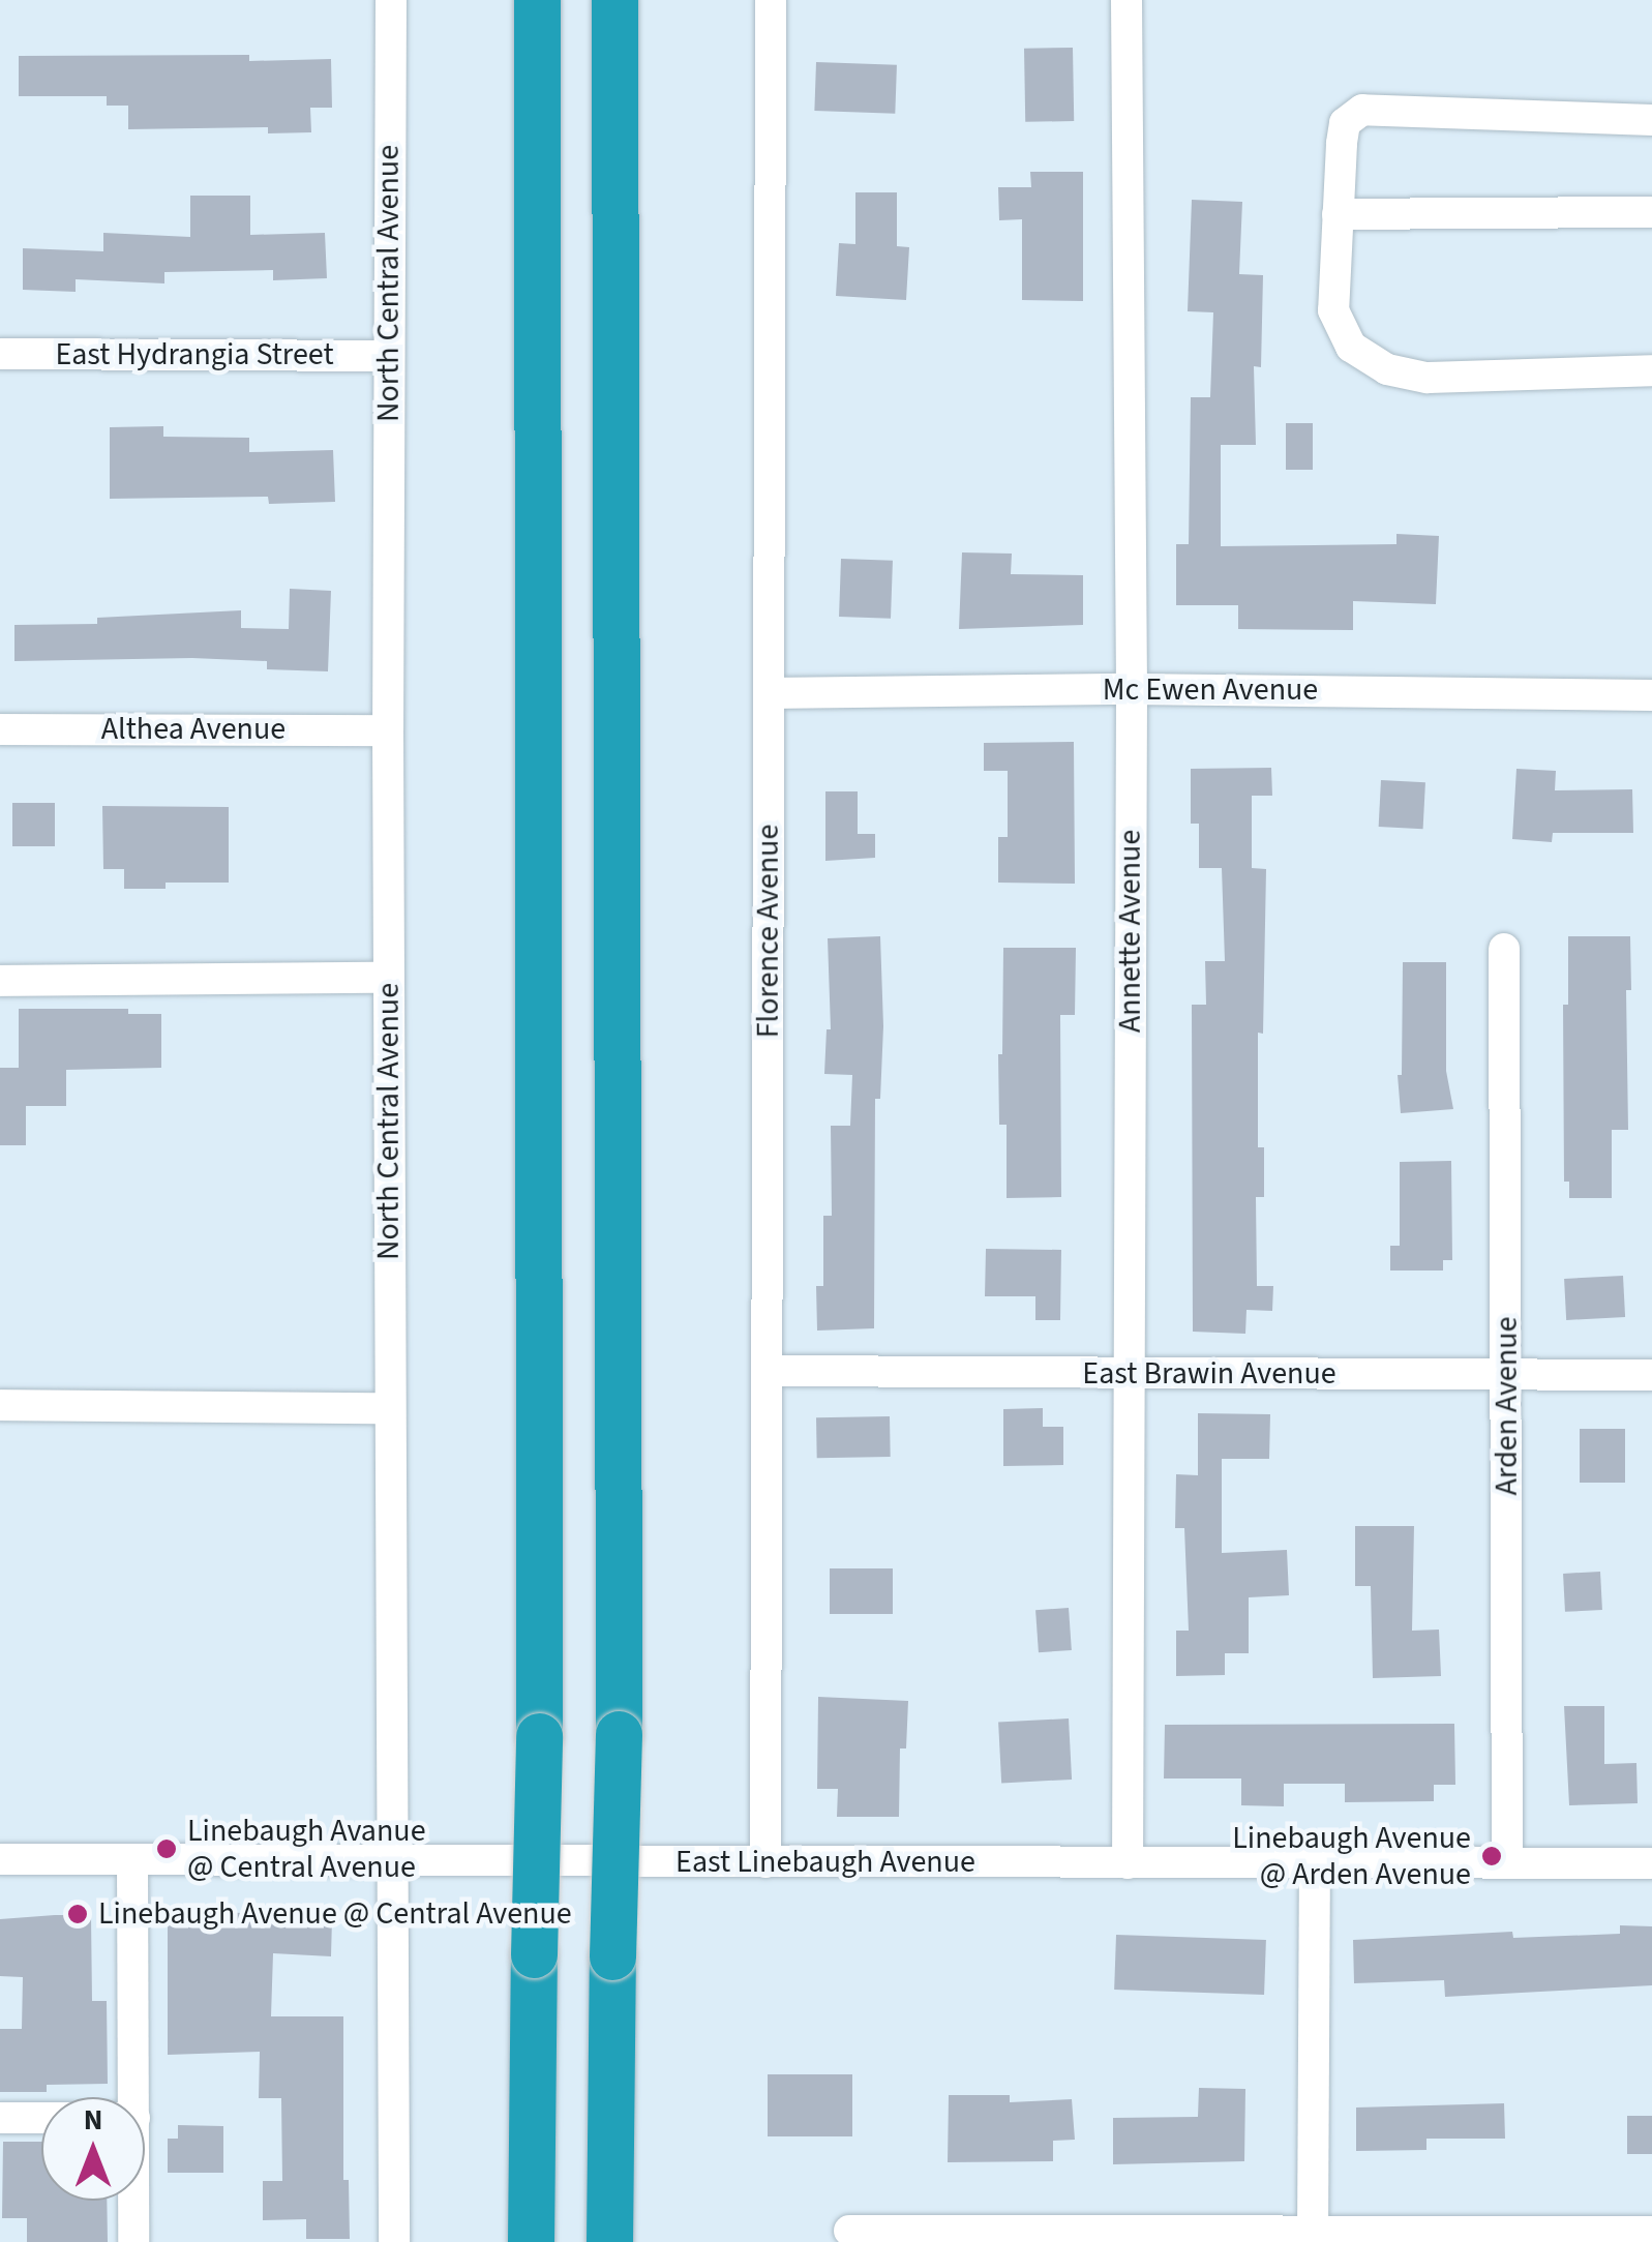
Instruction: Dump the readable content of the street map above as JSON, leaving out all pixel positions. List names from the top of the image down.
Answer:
{
  "streets": {
    "street": [
      "North Central Avenue",
      "East Hydrangia Street",
      "Mc Ewen Avenue",
      "Althea Avenue",
      "Florence Avenue",
      "Annette Avenue",
      "East Brawin Avenue",
      "Arden Avenue",
      "East Linebaugh Avenue"
    ]
  },
  "crossings": [
    ["North Central Avenue", "East Hydrangia Street"],
    ["North Central Avenue", "Althea Avenue"],
    ["North Central Avenue", "East Linebaugh Avenue"],
    ["Mc Ewen Avenue", "Florence Avenue"],
    ["Mc Ewen Avenue", "Annette Avenue"],
    ["Florence Avenue", "East Brawin Avenue"],
    ["Florence Avenue", "East Linebaugh Avenue"],
    ["Annette Avenue", "East Brawin Avenue"],
    ["Annette Avenue", "East Linebaugh Avenue"],
    ["East Brawin Avenue", "Arden Avenue"],
    ["Arden Avenue", "East Linebaugh Avenue"]
  ],
  "places": ["Linebaugh Avanue @ Central Avenue", "Linebaugh Avenue @ Arden Avenue", "Linebaugh Avenue @ Central Avenue"],
  "north": "top"
}
